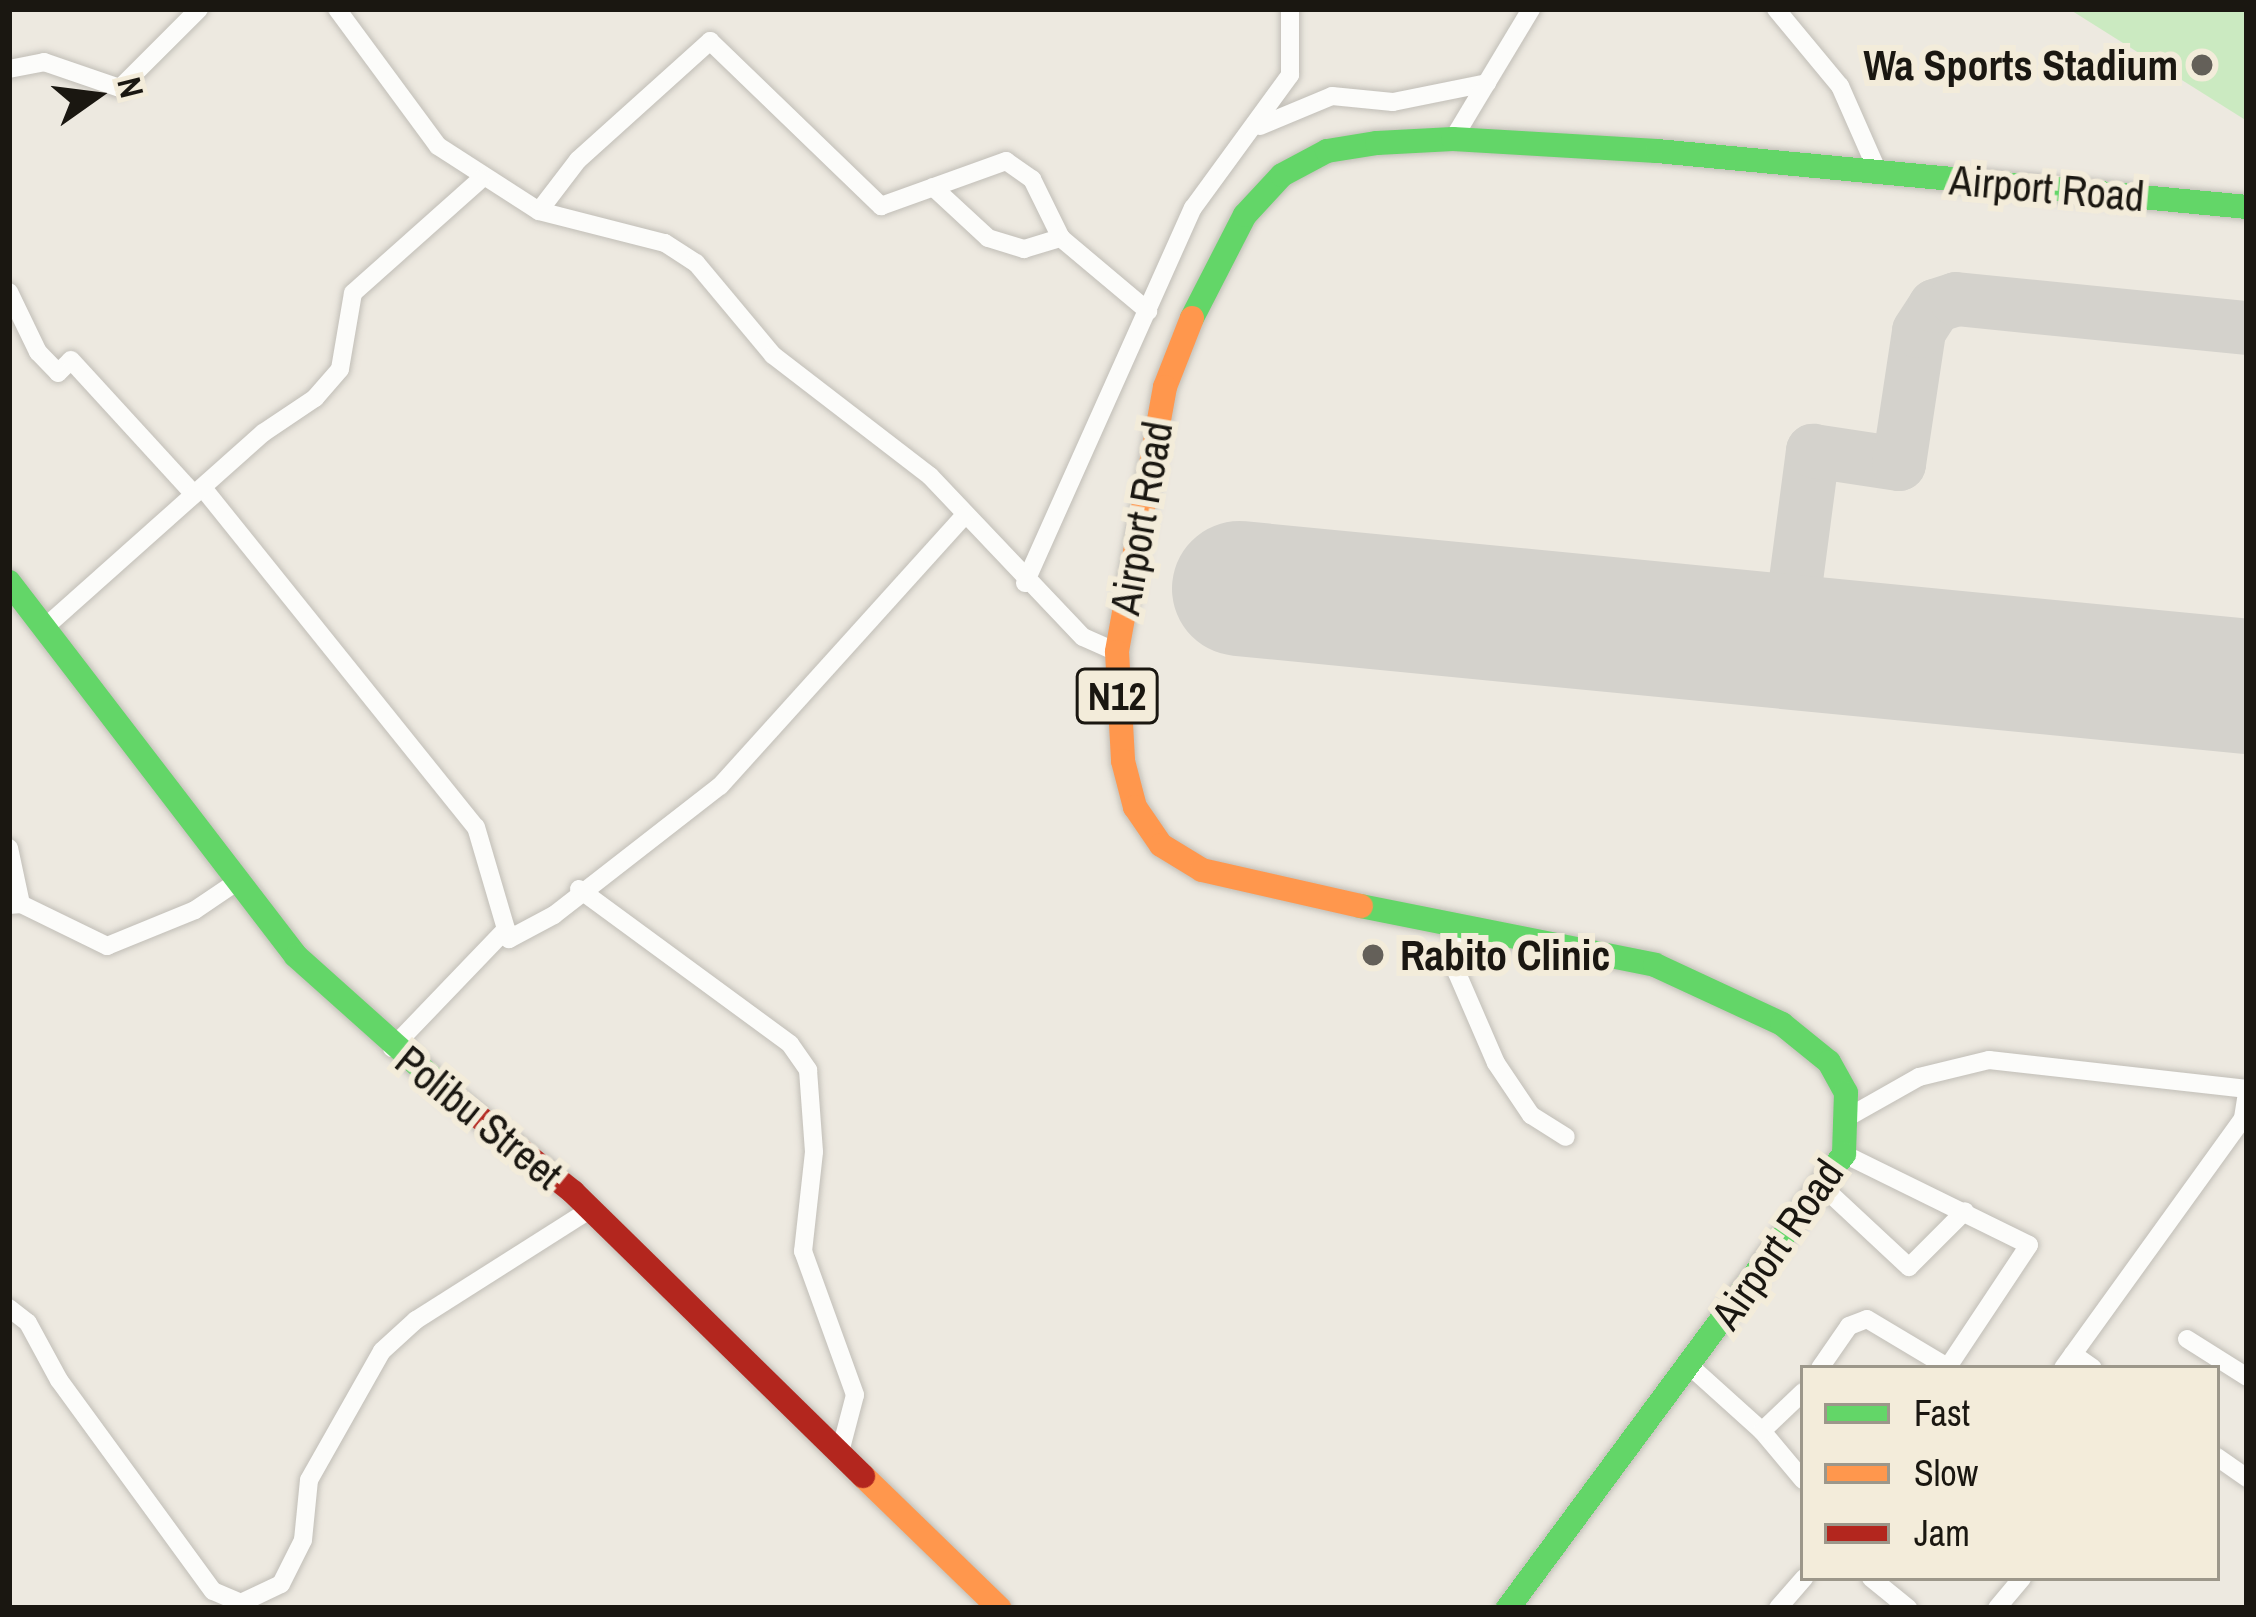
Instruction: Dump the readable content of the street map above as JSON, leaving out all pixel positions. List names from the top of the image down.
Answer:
{
  "streets": {
    "main road": ["Airport Road", "N12", "Polibu Street"]
  },
  "places": ["Wa Sports Stadium", "Rabito Clinic"],
  "legend": ["Fast", "Slow", "Jam"],
  "north": "right"
}
